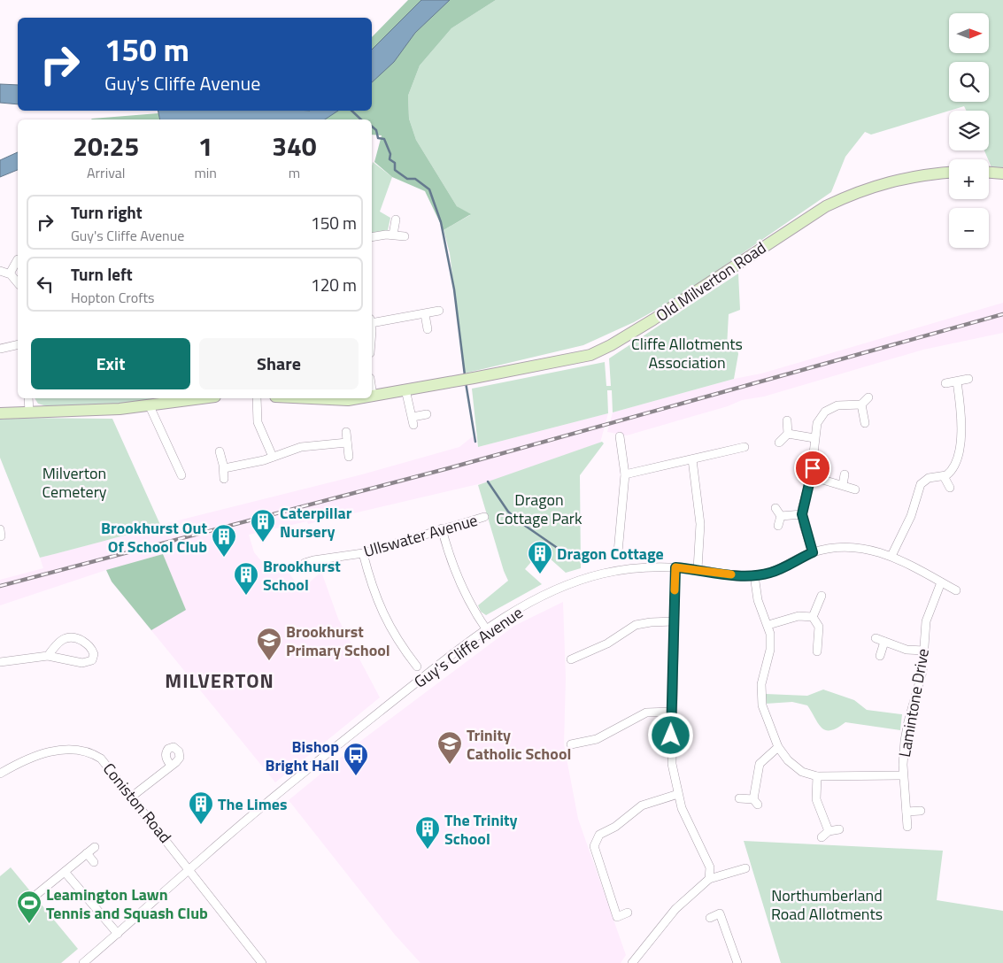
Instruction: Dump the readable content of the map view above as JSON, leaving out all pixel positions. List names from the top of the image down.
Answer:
{
  "streets": {
    "street": [
      "Old Milverton Road",
      "Ullswater Avenue",
      "Guy's Cliffe Avenue",
      "Lamintone Drive",
      "Coniston Road"
    ]
  },
  "crossings": [
    ["Guy's Cliffe Avenue", "Lamintone Drive"],
    ["Guy's Cliffe Avenue", "Coniston Road"]
  ],
  "districts": ["MILVERTON"],
  "parks": [
    "Cliffe Allotments Association",
    "Milverton Cemetery",
    "Dragon Cottage Park",
    "Northumberland Road Allotments"
  ],
  "places": {
    "building": [
      "Caterpillar Nursery",
      "Brookhurst Out Of School Club",
      "Dragon Cottage",
      "Brookhurst School",
      "The Limes",
      "The Trinity School"
    ],
    "school or university": ["Brookhurst Primary School", "Trinity Catholic School"],
    "bus stop": ["Bishop Bright Hall"],
    "sports": ["Leamington Lawn Tennis and Squash Club"]
  },
  "north": "right",
  "page": {
    "map_buttons": ["+", "−"],
    "turn": ["150 m", "Guy's Cliffe Avenue"],
    "eta": [
      "20:25",
      "Arrival",
      "1",
      "min",
      "340",
      "m"
    ],
    "list": [
      {
        "name": "Turn right",
        "note": "Guy's Cliffe Avenue",
        "value": "150 m"
      },
      {
        "name": "Turn left",
        "note": "Hopton Crofts",
        "value": "120 m"
      }
    ],
    "buttons": ["Exit", "Share"]
  }
}
